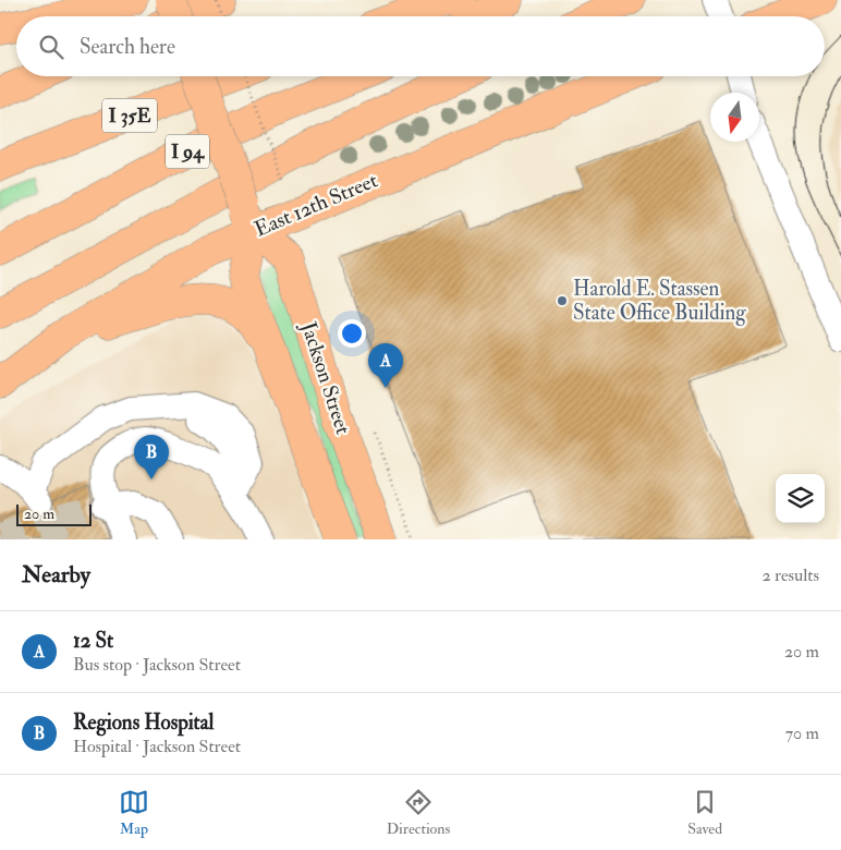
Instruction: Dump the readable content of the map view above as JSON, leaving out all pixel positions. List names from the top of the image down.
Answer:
{
  "streets": {
    "main road": [
      "I 35E",
      "I 94",
      "East 12th Street",
      "Jackson Street"
    ]
  },
  "crossings": [
    ["East 12th Street", "Jackson Street"]
  ],
  "places": ["Harold E. Stassen State Office Building"],
  "scale_bar": "20 m",
  "north": "bottom",
  "page": {
    "search": "Search here",
    "pins": ["A", "B"],
    "scale": "20 m",
    "heading": ["Nearby", "2 results"],
    "list": [
      {
        "mark": "A",
        "name": "12 St",
        "note": "Bus stop · Jackson Street",
        "value": "20 m"
      },
      {
        "mark": "B",
        "name": "Regions Hospital",
        "note": "Hospital · Jackson Street",
        "value": "70 m"
      }
    ],
    "nav": ["Map", "Directions", "Saved"]
  }
}
